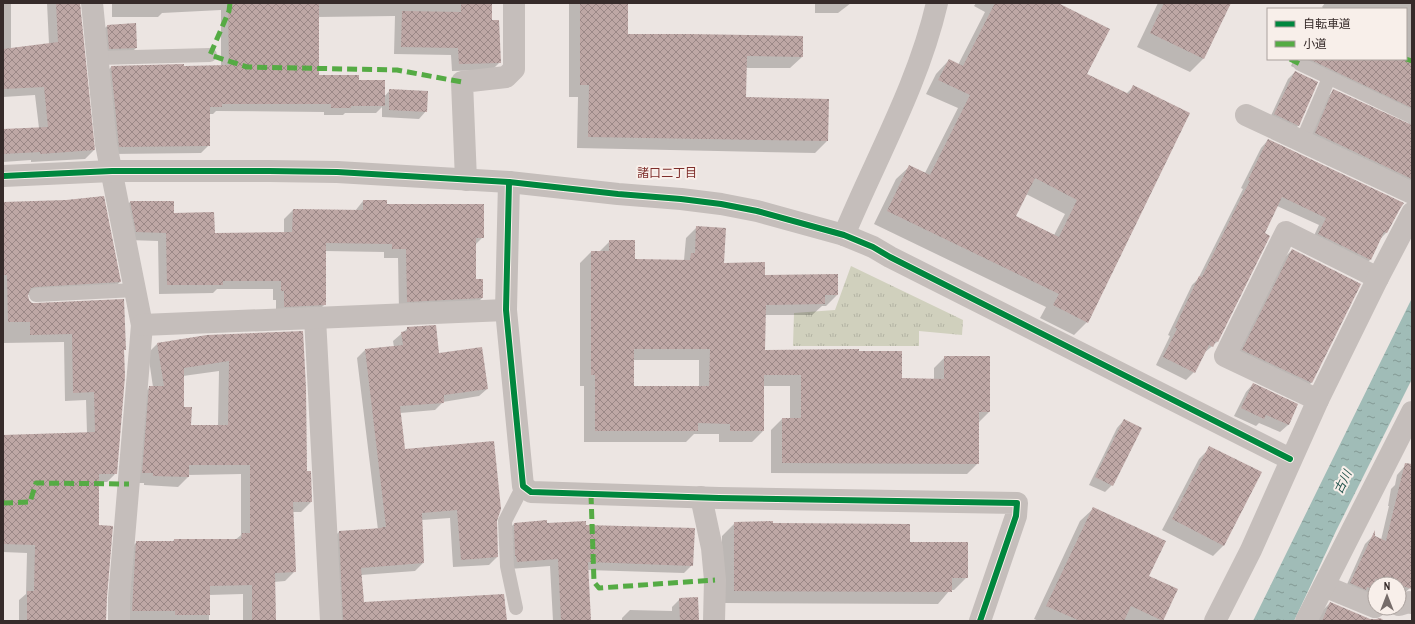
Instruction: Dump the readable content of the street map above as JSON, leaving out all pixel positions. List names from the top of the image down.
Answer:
{
  "districts": ["諸口二丁目"],
  "water": ["古川"],
  "legend": ["自転車道", "小道"],
  "north": "top"
}
